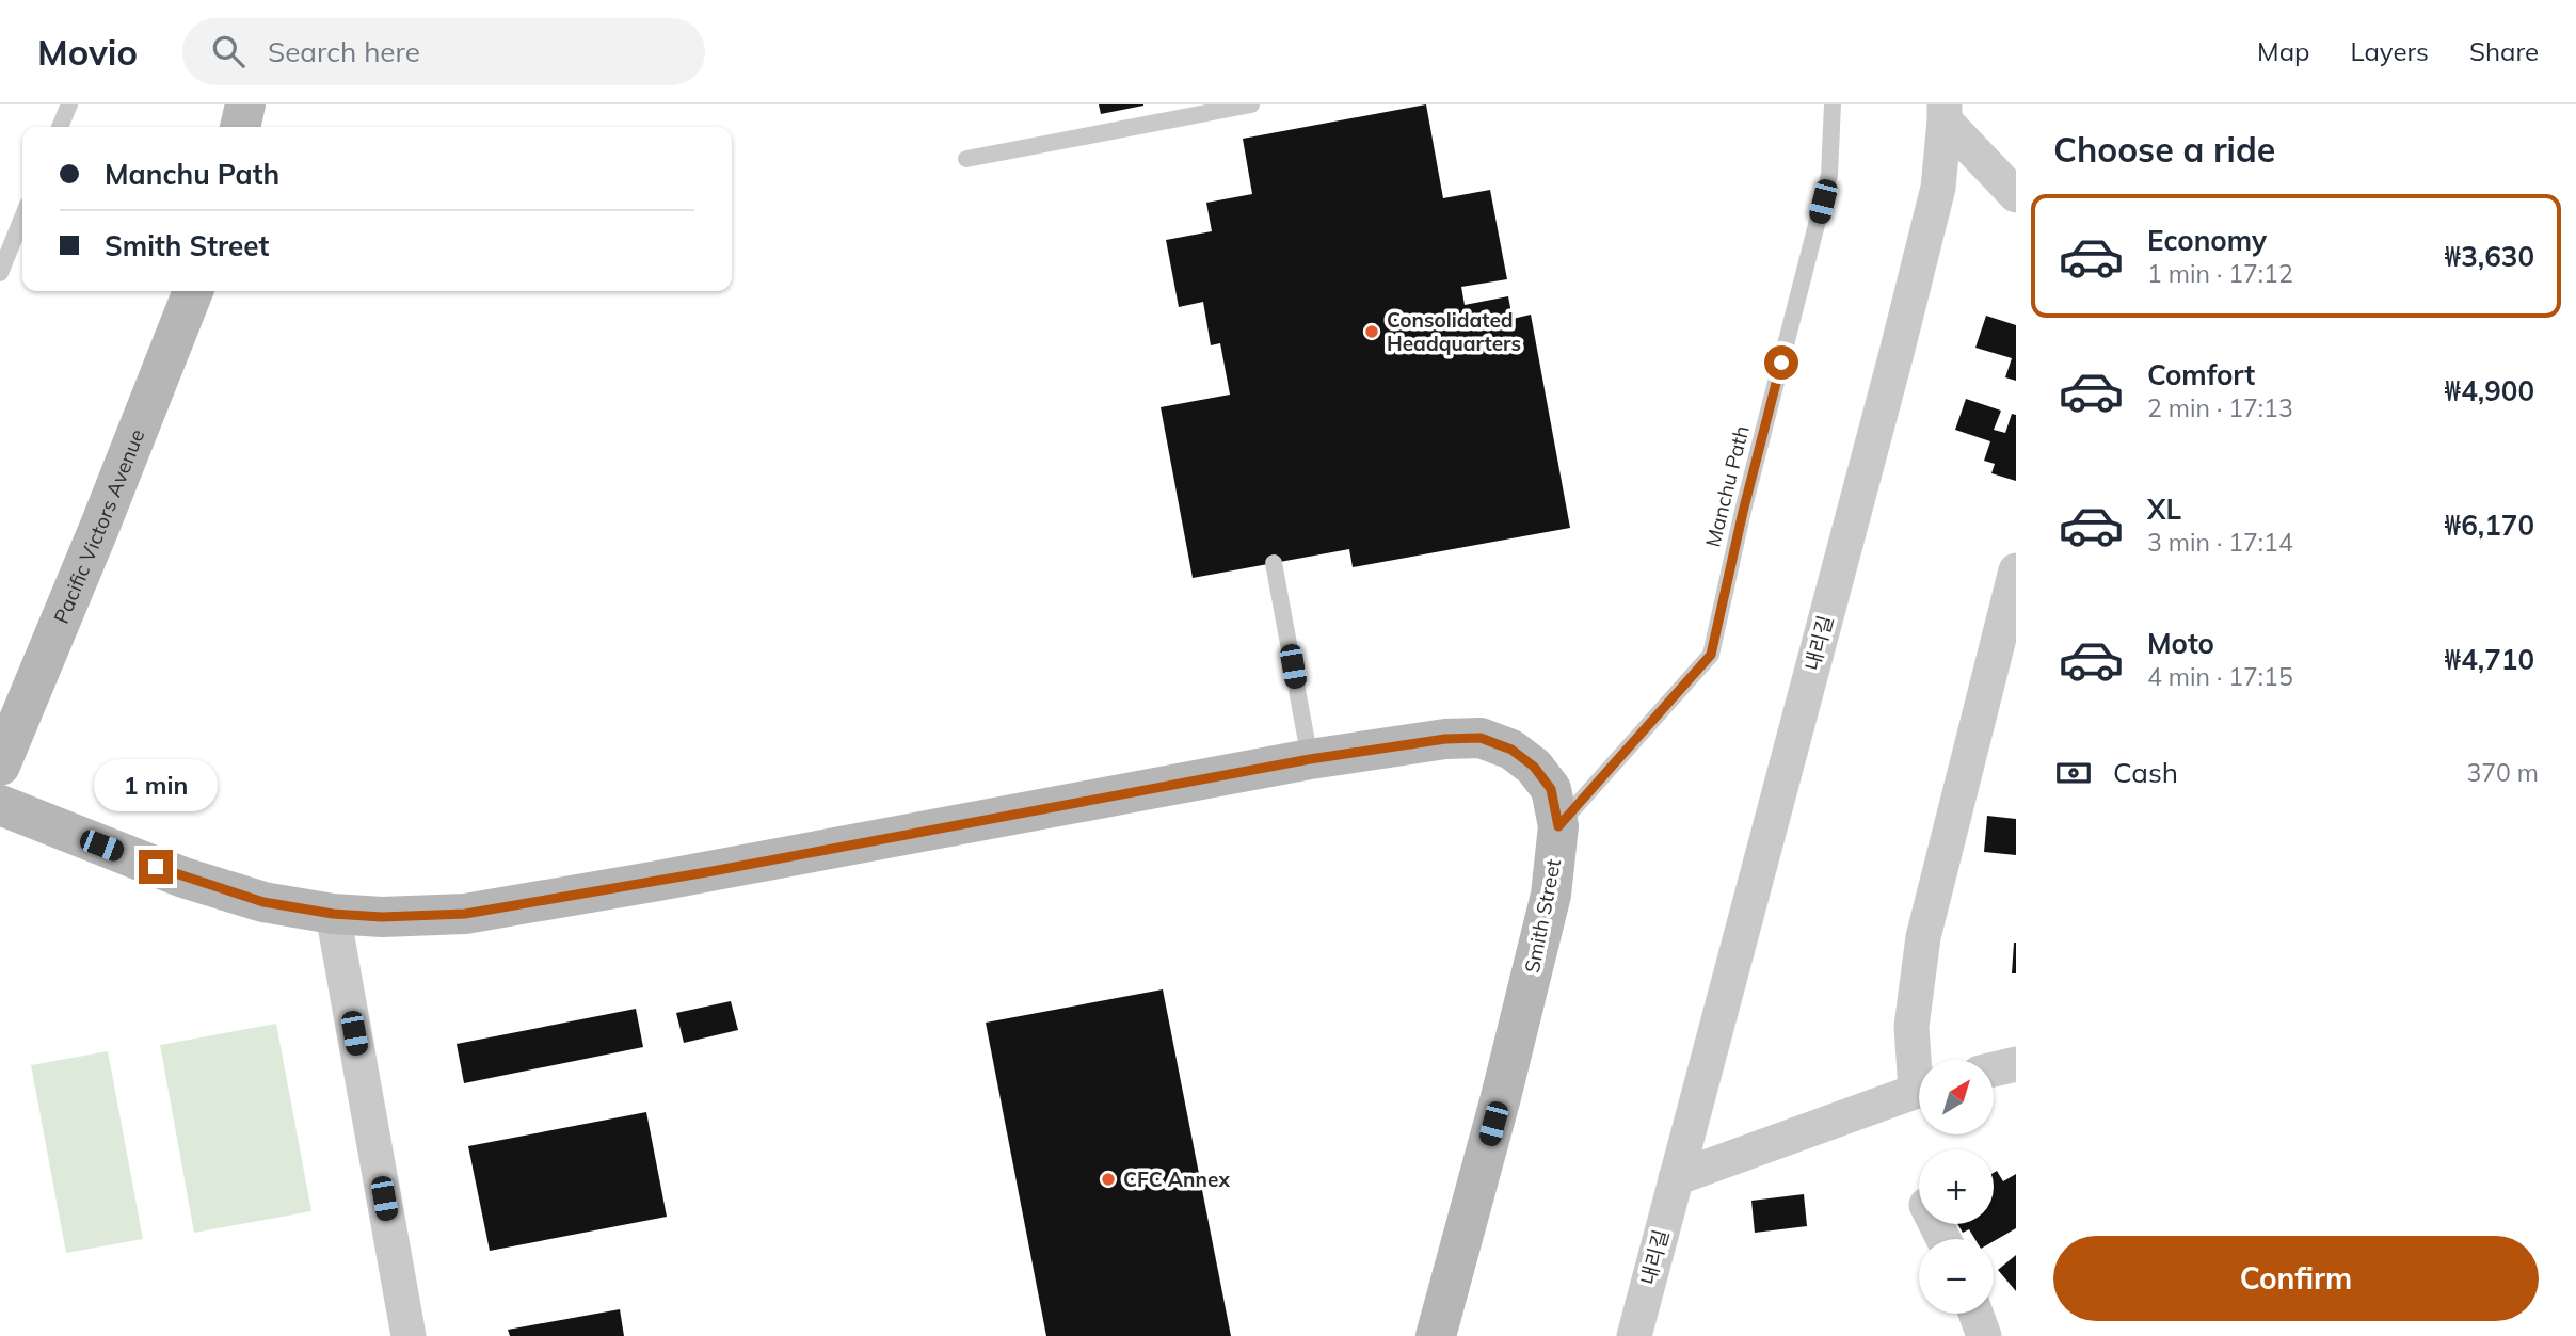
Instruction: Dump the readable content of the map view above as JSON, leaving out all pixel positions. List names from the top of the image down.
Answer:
{
  "streets": {
    "street": ["Pacific Victors Avenue", "내리길", "Smith Street"],
    "lane": ["Manchu Path"]
  },
  "crossings": [
    ["Manchu Path", "Smith Street"]
  ],
  "places": ["Consolidated Headquarters", "CFC Annex"],
  "north": "top right",
  "page": {
    "header": "Movio",
    "search": "Search here",
    "nav": ["Map", "Layers", "Share"],
    "heading": "Choose a ride",
    "banner": ["Manchu Path", "Smith Street"],
    "list": [
      {
        "name": "Economy",
        "note": "1 min · 17:12",
        "value": "₩3,630"
      },
      {
        "name": "Comfort",
        "note": "2 min · 17:13",
        "value": "₩4,900"
      },
      {
        "name": "XL",
        "note": "3 min · 17:14",
        "value": "₩6,170"
      },
      {
        "name": "Moto",
        "note": "4 min · 17:15",
        "value": "₩4,710"
      }
    ],
    "pay": ["Cash", "370 m"],
    "bubble": "1 min",
    "map_buttons": ["+", "−"],
    "buttons": "Confirm"
  }
}
